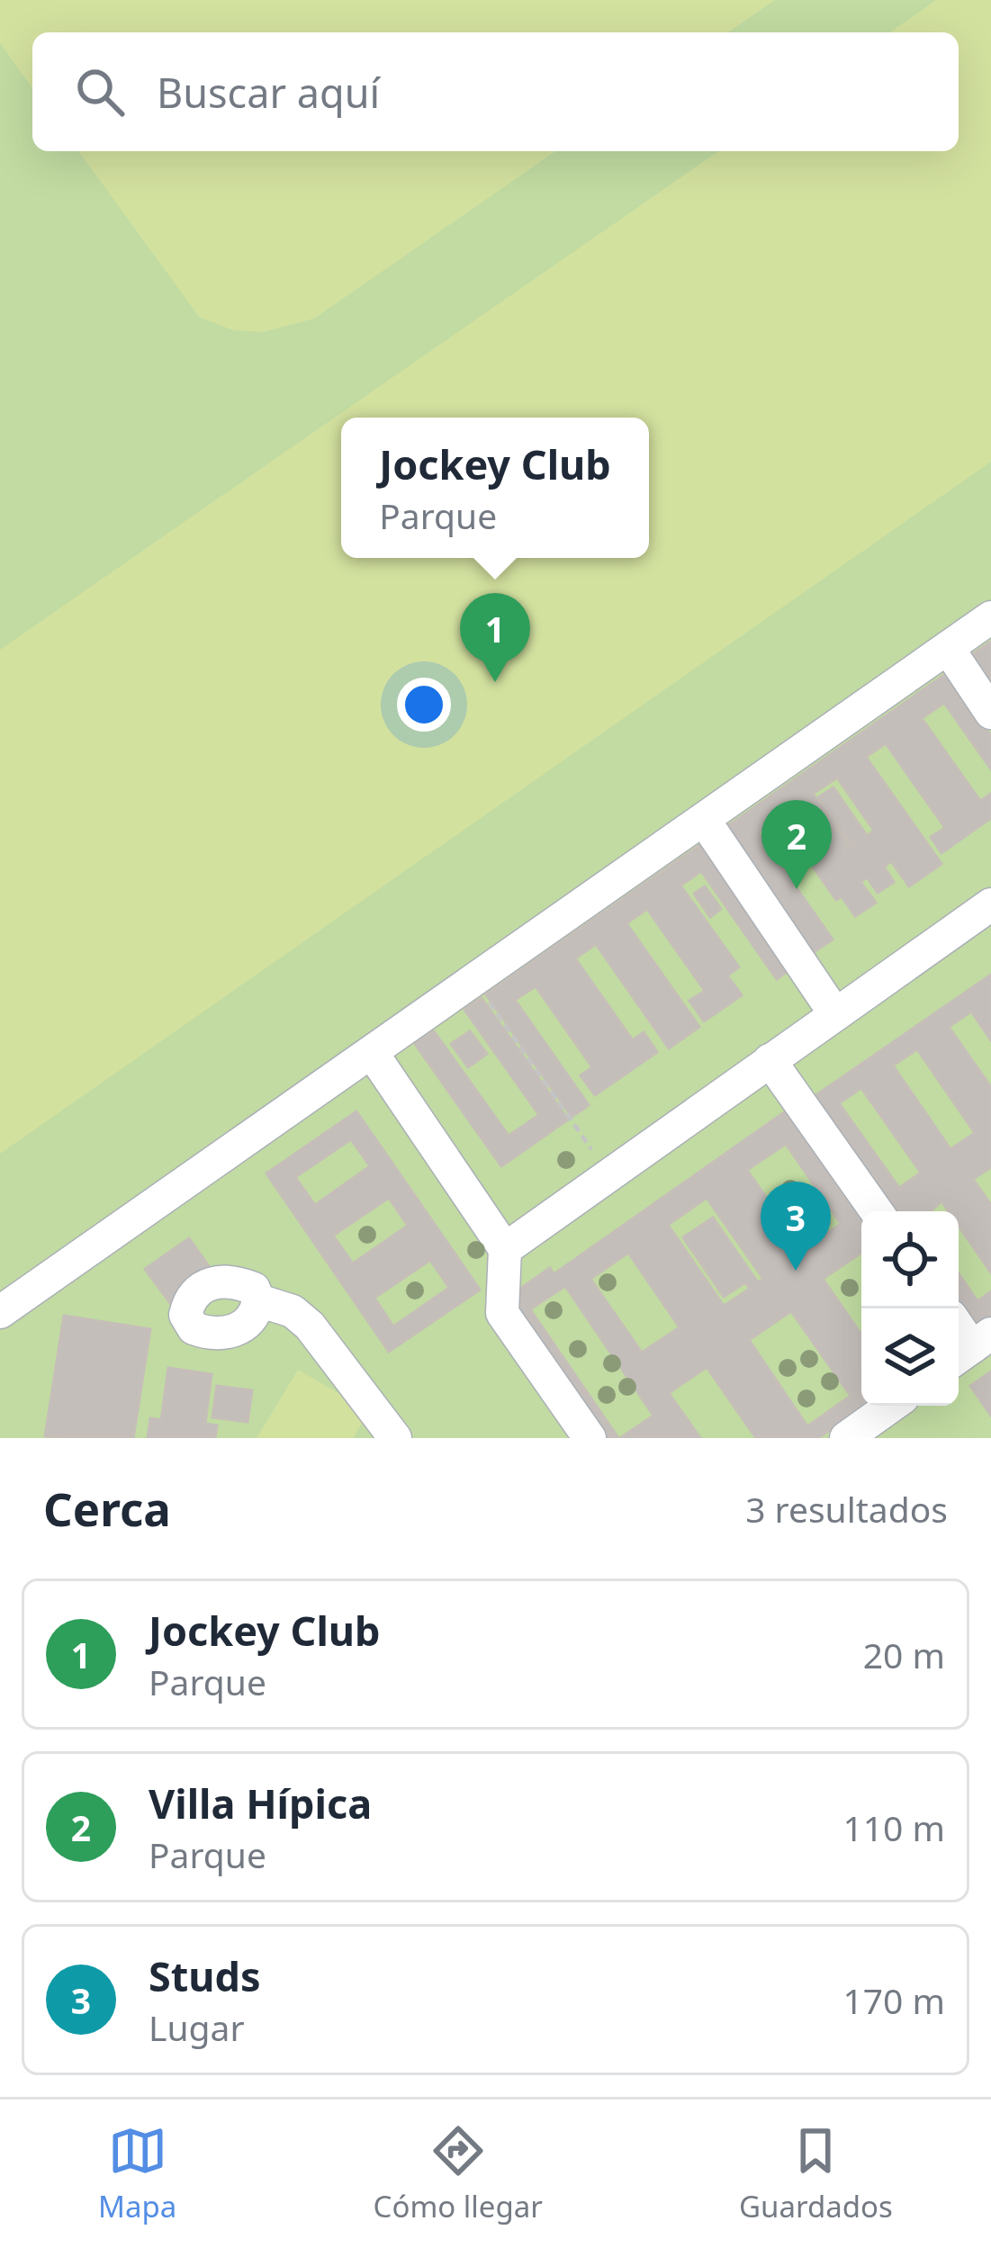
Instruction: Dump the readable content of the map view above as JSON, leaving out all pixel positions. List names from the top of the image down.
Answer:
{
  "page": {
    "search": "Buscar aquí",
    "popup": ["Jockey Club", "Parque"],
    "pins": ["1", "2", "3"],
    "heading": ["Cerca", "3 resultados"],
    "list": [
      {
        "mark": "1",
        "name": "Jockey Club",
        "note": "Parque",
        "value": "20 m"
      },
      {
        "mark": "2",
        "name": "Villa Hípica",
        "note": "Parque",
        "value": "110 m"
      },
      {
        "mark": "3",
        "name": "Studs",
        "note": "Lugar",
        "value": "170 m"
      }
    ],
    "nav": ["Mapa", "Cómo llegar", "Guardados"]
  }
}
